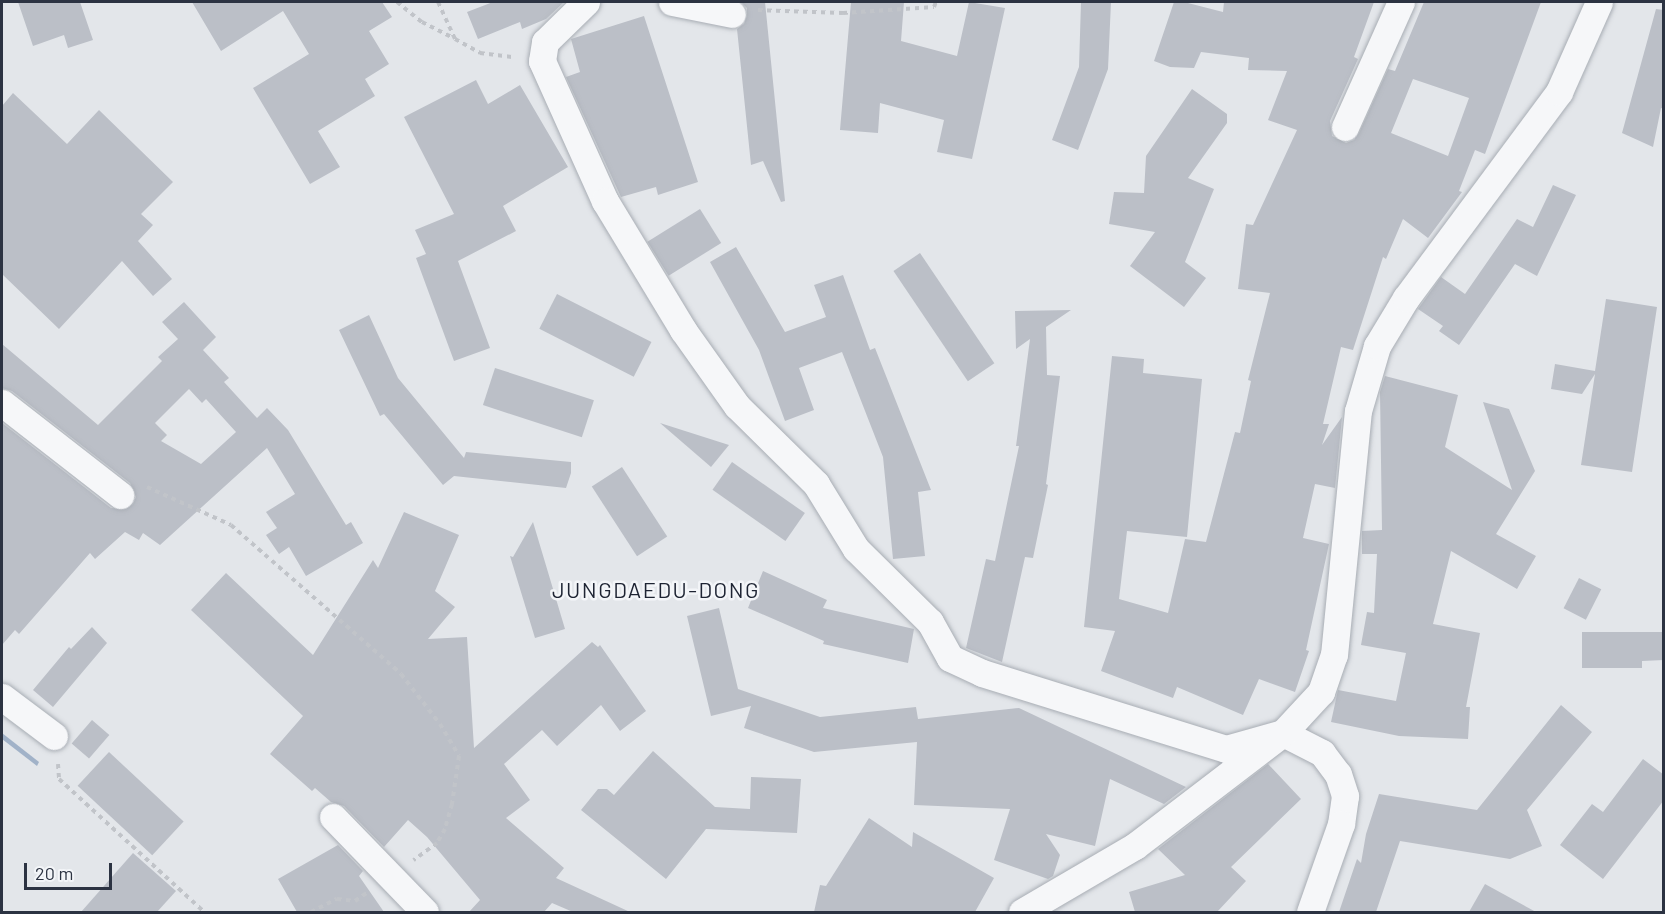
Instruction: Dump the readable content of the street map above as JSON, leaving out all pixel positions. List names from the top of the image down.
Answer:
{
  "districts": ["JUNGDAEDU-DONG"],
  "scale_bar": "20 m"
}
